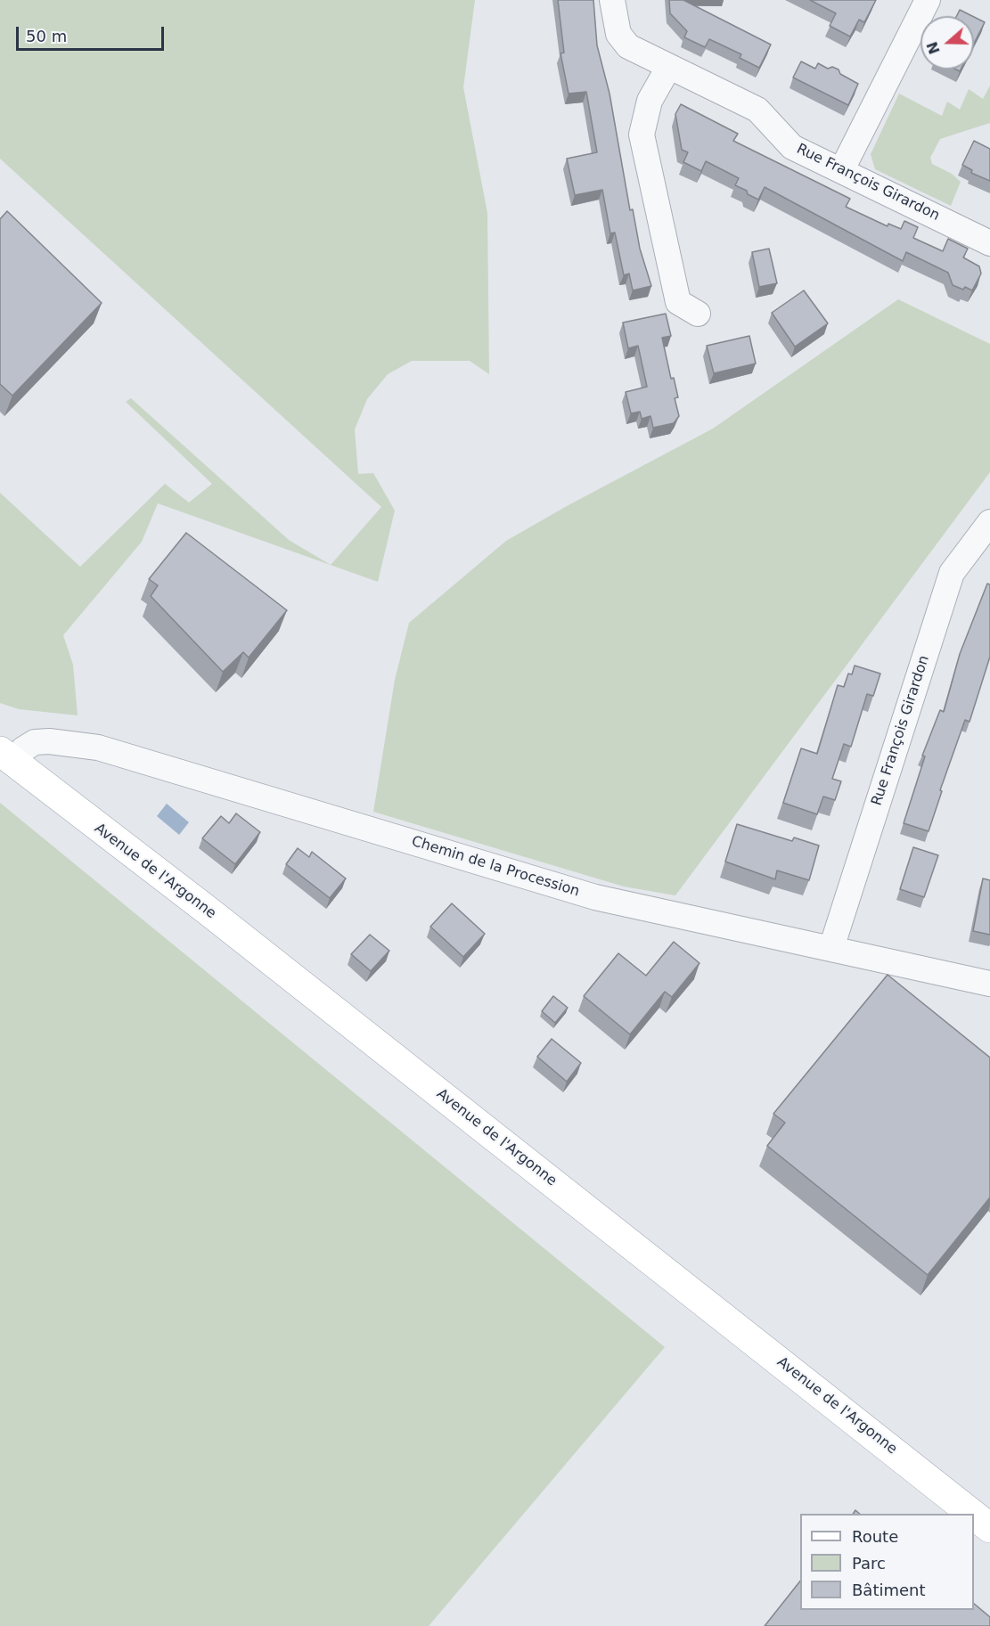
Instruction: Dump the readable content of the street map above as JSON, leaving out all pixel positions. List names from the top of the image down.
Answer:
{
  "streets": {
    "main road": ["Avenue de l'Argonne"],
    "street": ["Rue François Girardon", "Chemin de la Procession"]
  },
  "crossings": [
    ["Rue François Girardon", "Chemin de la Procession"],
    ["Chemin de la Procession", "Avenue de l'Argonne"]
  ],
  "legend": ["Route", "Parc", "Bâtiment"],
  "scale_bar": "50 m",
  "north": "left"
}
